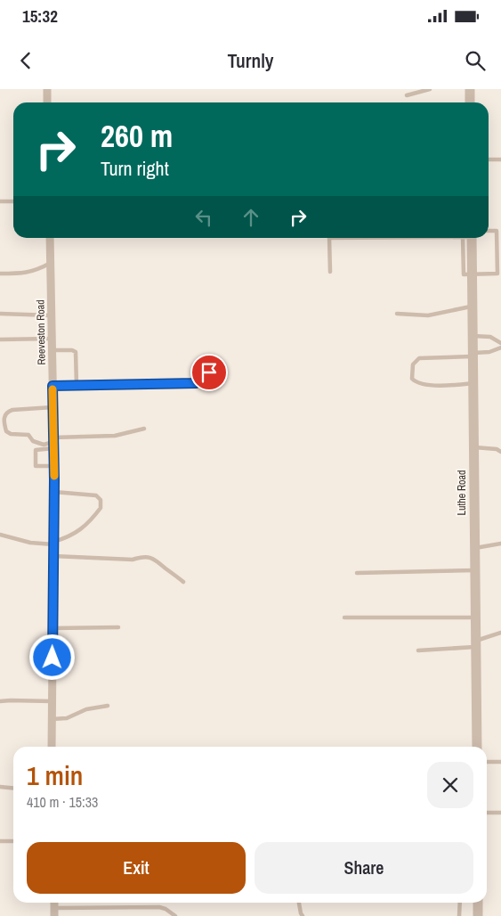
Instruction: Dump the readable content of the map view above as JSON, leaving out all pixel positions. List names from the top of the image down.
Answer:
{
  "streets": {
    "street": ["Reeveston Road", "Luthe Road"]
  },
  "page": {
    "status": "15:32",
    "header": "Turnly",
    "turn": ["260 m", "Turn right"],
    "heading": ["1 min", "410 m · 15:33"],
    "buttons": ["Exit", "Share"]
  }
}
